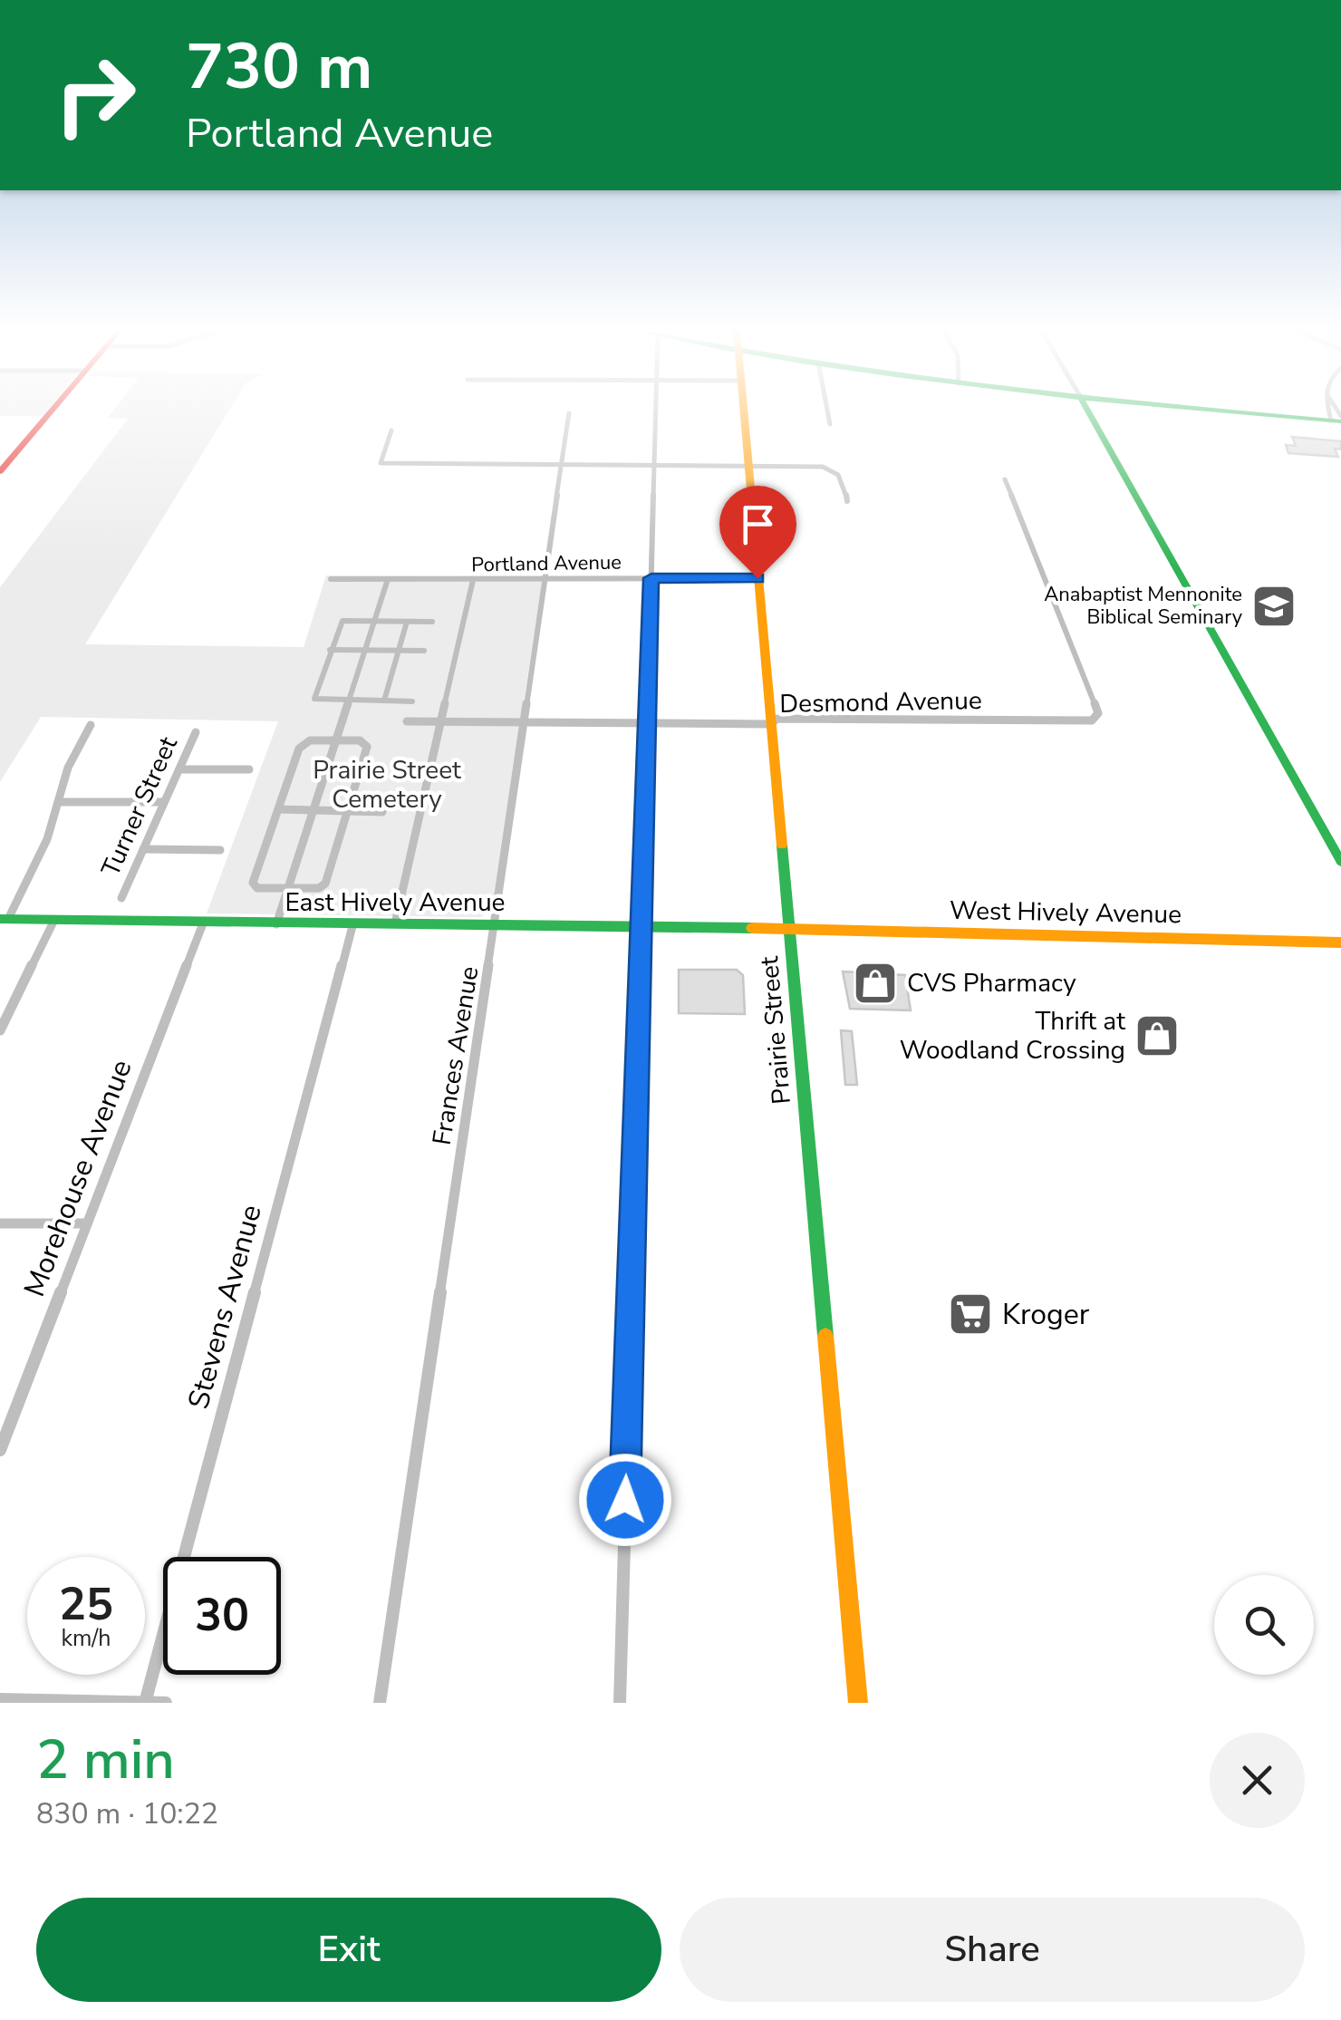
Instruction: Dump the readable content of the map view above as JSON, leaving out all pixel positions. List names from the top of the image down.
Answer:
{
  "streets": {
    "main road": ["East Hively Avenue", "West Hively Avenue", "Prairie Street"],
    "street": [
      "Portland Avenue",
      "Desmond Avenue",
      "Turner Street",
      "Frances Avenue",
      "Morehouse Avenue",
      "Stevens Avenue"
    ]
  },
  "crossings": [
    ["Portland Avenue", "Prairie Street"],
    ["Portland Avenue", "Frances Avenue"],
    ["Desmond Avenue", "Prairie Street"],
    ["Desmond Avenue", "Frances Avenue"],
    ["East Hively Avenue", "West Hively Avenue"],
    ["East Hively Avenue", "Prairie Street"],
    ["East Hively Avenue", "Frances Avenue"],
    ["East Hively Avenue", "Morehouse Avenue"],
    ["East Hively Avenue", "Stevens Avenue"],
    ["West Hively Avenue", "Prairie Street"]
  ],
  "parks": ["Prairie Street Cemetery"],
  "places": {
    "school or university": ["Anabaptist Mennonite Biblical Seminary"],
    "shop": ["CVS Pharmacy", "Thrift at Woodland Crossing"],
    "supermarket": ["Kroger"]
  },
  "page": {
    "turn": ["730 m", "Portland Avenue"],
    "speed": "25 km/h",
    "limit": "30",
    "heading": ["2 min", "830 m · 10:22"],
    "buttons": ["Exit", "Share"]
  }
}
